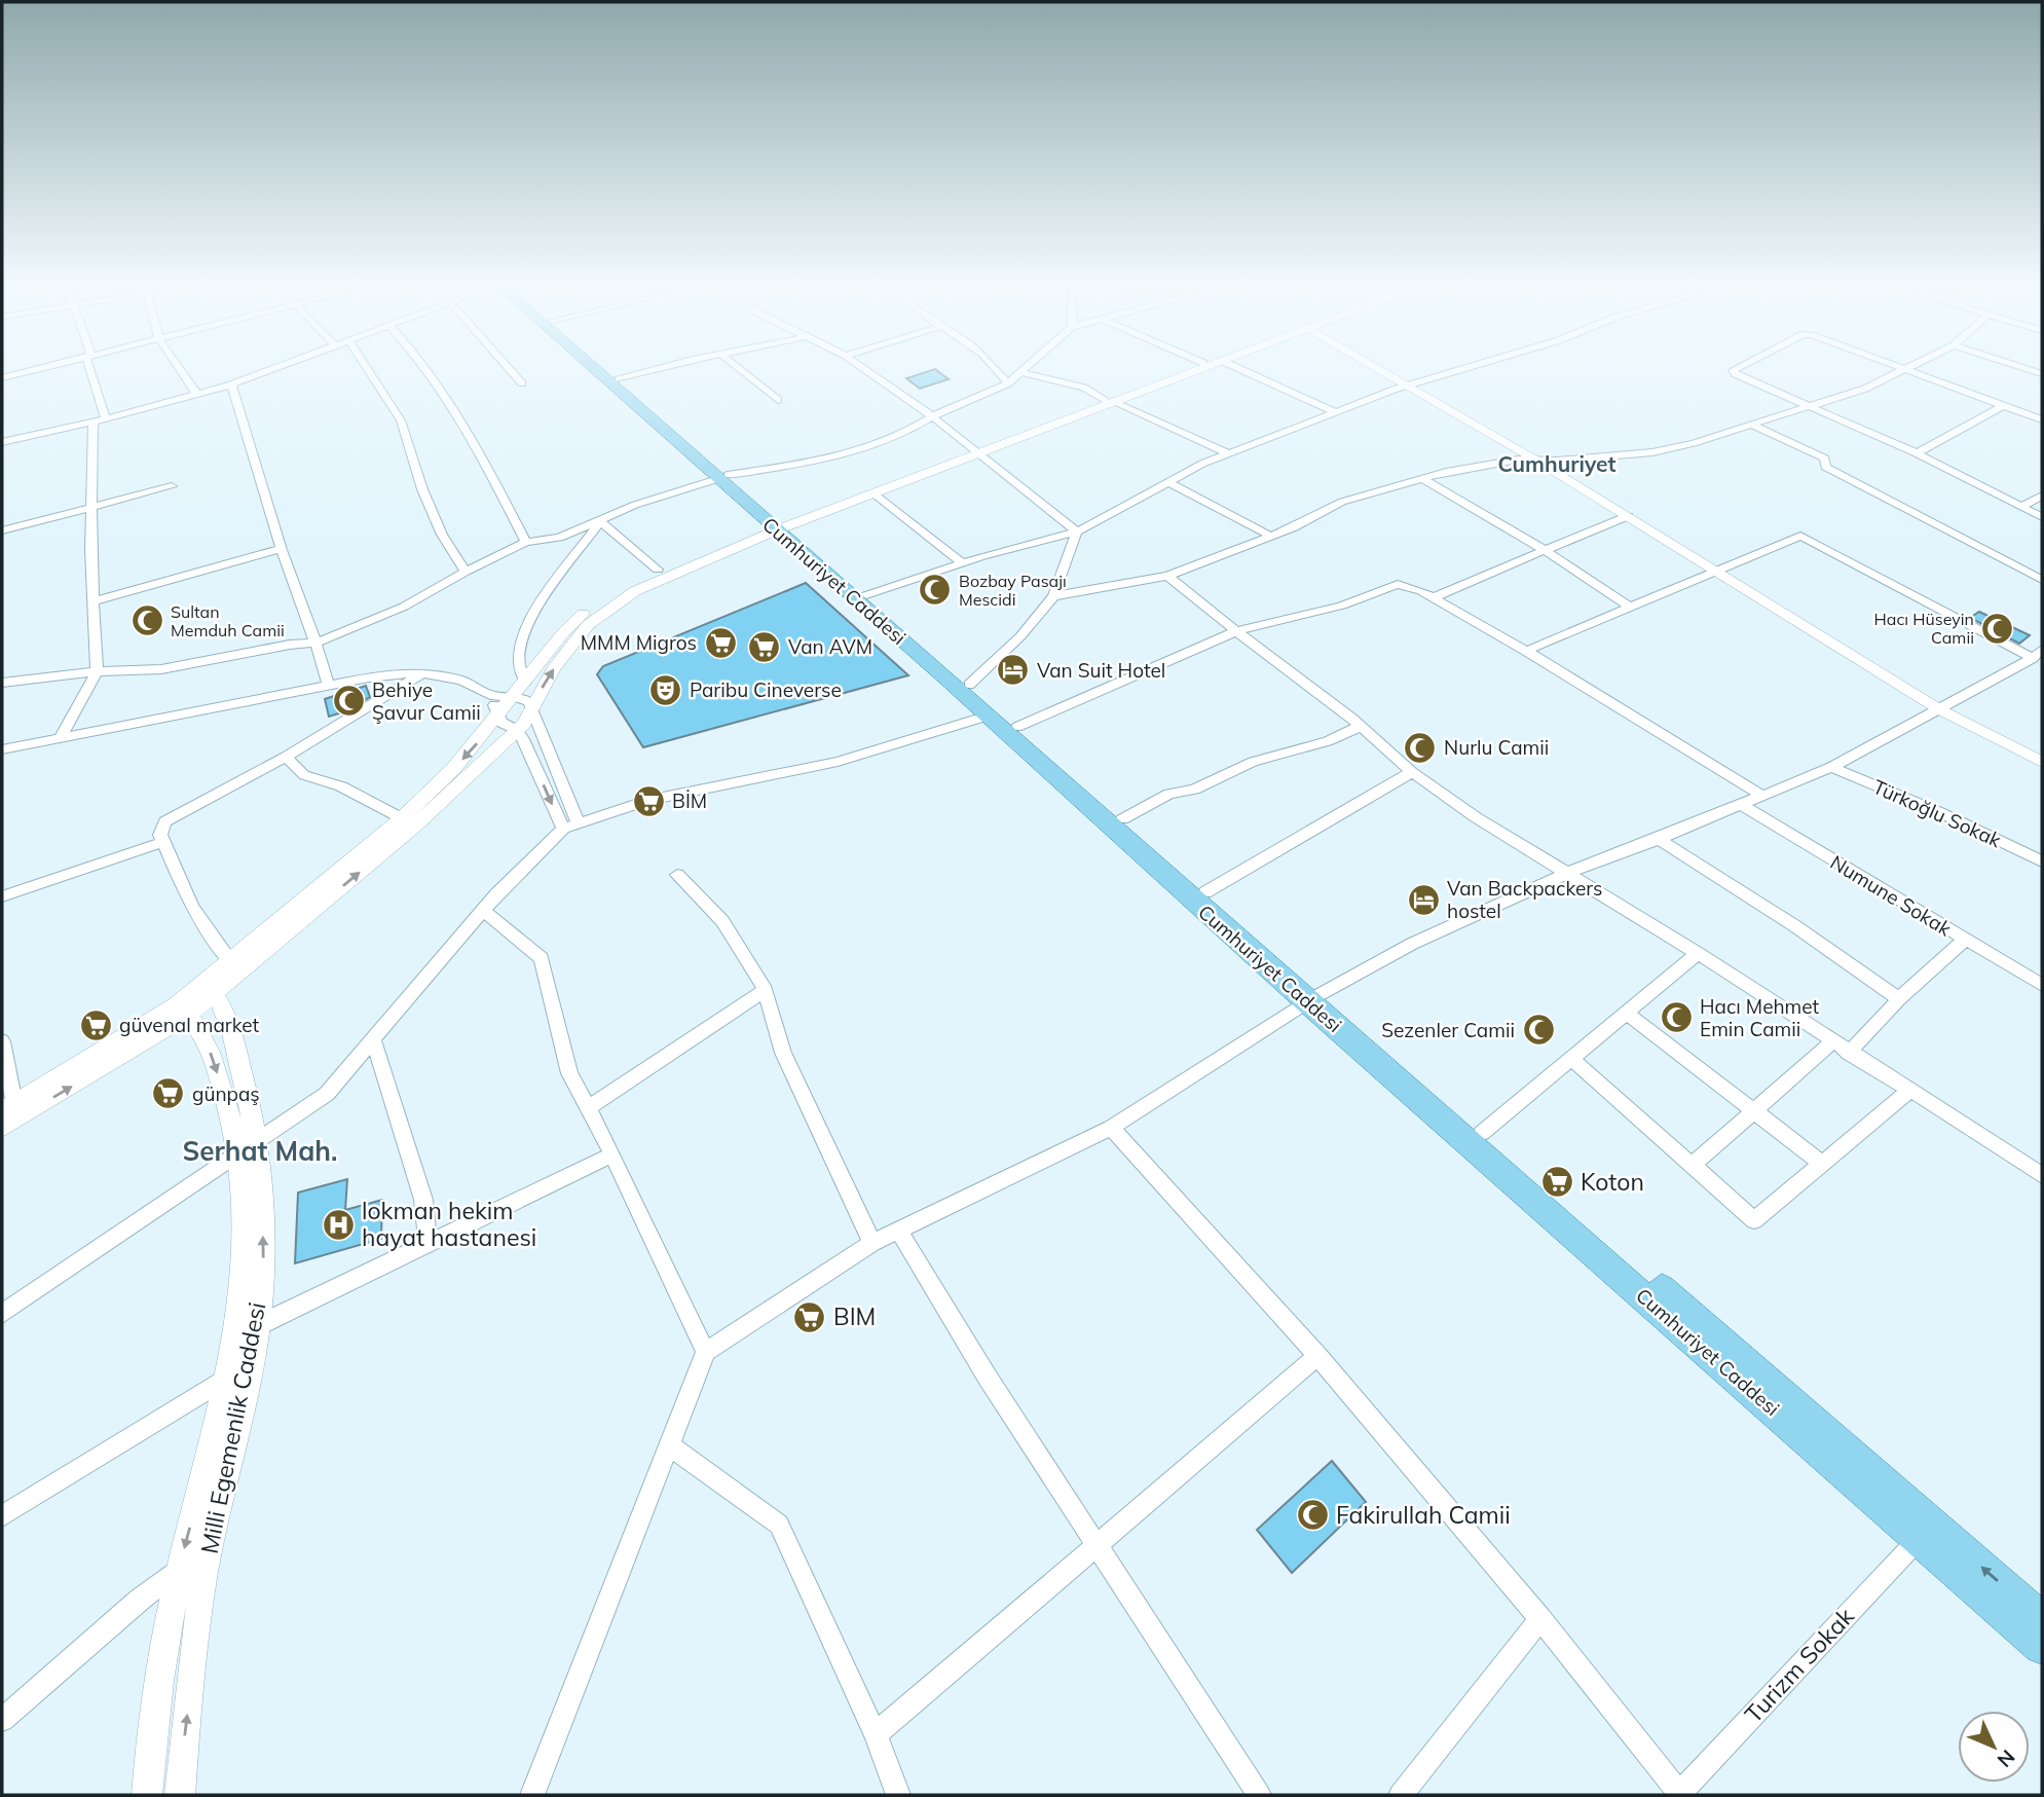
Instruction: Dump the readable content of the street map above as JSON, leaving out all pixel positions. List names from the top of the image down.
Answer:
{
  "streets": {
    "main road": ["Cumhuriyet Caddesi"],
    "street": [
      "Türkoğlu Sokak",
      "Numune Sokak",
      "Milli Egemenlik Caddesi",
      "Turizm Sokak"
    ]
  },
  "crossings": [
    ["Cumhuriyet Caddesi", "Turizm Sokak"]
  ],
  "districts": ["Cumhuriyet", "Serhat Mah."],
  "places": {
    "mosque": [
      "Bozbay Pasajı Mescidi",
      "Sultan Memduh Camii",
      "Hacı Hüseyin Camii",
      "Behiye Şavur Camii",
      "Nurlu Camii",
      "Hacı Mehmet Emin Camii",
      "Sezenler Camii",
      "Fakirullah Camii"
    ],
    "supermarket": [
      "MMM Migros",
      "Van AVM",
      "BİM",
      "güvenal market",
      "günpaş",
      "Koton",
      "BIM"
    ],
    "hotel": ["Van Suit Hotel", "Van Backpackers hostel"],
    "theatre": ["Paribu Cineverse"],
    "hospital": ["lokman hekim hayat hastanesi"]
  },
  "north": "bottom right"
}
